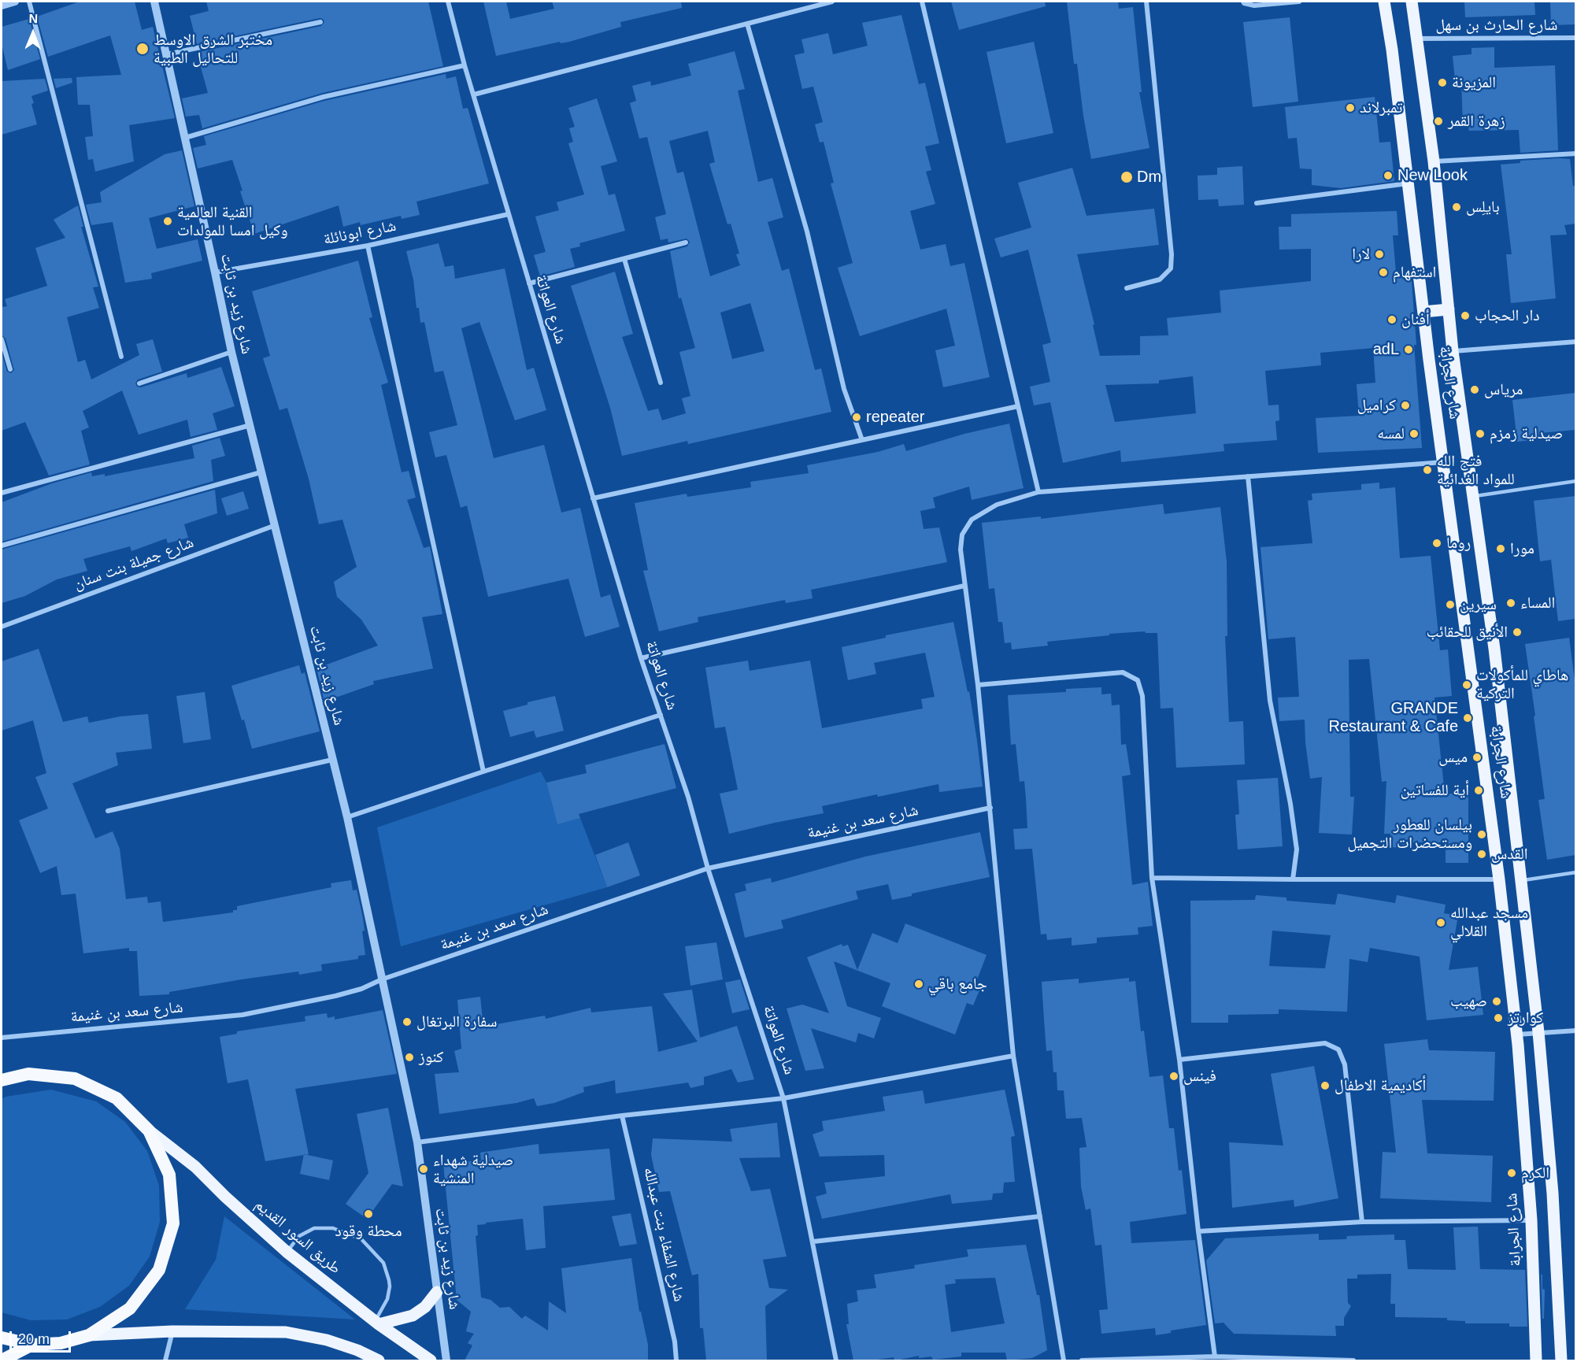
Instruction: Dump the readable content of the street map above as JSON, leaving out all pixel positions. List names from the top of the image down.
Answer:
{
  "streets": {
    "main road": ["شارع الجرابة", "طريق السور القديم"],
    "street": [
      "شارع الحارث بن سهل",
      "شارع ابونائلة",
      "شارع زيد بن ثابت",
      "شارع العواتة",
      "شارع جميلة بنت سنان",
      "شارع سعد بن غنيمة",
      "شارع الشفاء بنت عبدالله"
    ]
  },
  "crossings": [
    ["شارع الحارث بن سهل", "شارع الجرابة"],
    ["شارع ابونائلة", "شارع زيد بن ثابت"],
    ["شارع ابونائلة", "شارع العواتة"],
    ["شارع زيد بن ثابت", "شارع جميلة بنت سنان"],
    ["شارع زيد بن ثابت", "شارع سعد بن غنيمة"],
    ["شارع العواتة", "شارع سعد بن غنيمة"]
  ],
  "places": [
    "مختبر الشرق الاوسط للتحاليل الطبية",
    "المزيونة",
    "تمبرلاند",
    "زهرة القمر",
    "New Look",
    "Dm",
    "بايلِس",
    "القنية العالمية وكيل امسا للمولدات",
    "لارا",
    "استفهام",
    "دار الحجاب",
    "أفنان",
    "adL",
    "مرياس",
    "كراميل",
    "repeater",
    "لمسه",
    "صيدلية زمزم",
    "فتح الله للمواد الغدائية",
    "روما",
    "مورا",
    "المساء",
    "سيرين",
    "الأنيق للحقائب",
    "هاطاي للمأكولات التركية",
    "GRANDE Restaurant & Cafe",
    "ميس",
    "أية للفساتين",
    "بيلسان للعطور ومستحضرات التجميل",
    "القدس",
    "مسجد عبدالله القلالي",
    "جامع باقي",
    "صهيب",
    "كوارتز",
    "سفارة البرتغال",
    "كنوز",
    "فينس",
    "أكاديمية الاطفال",
    "صيدلية شهداء المنشية",
    "الكرم",
    "محطة وقود"
  ],
  "scale_bar": "20 m",
  "north": "top"
}
